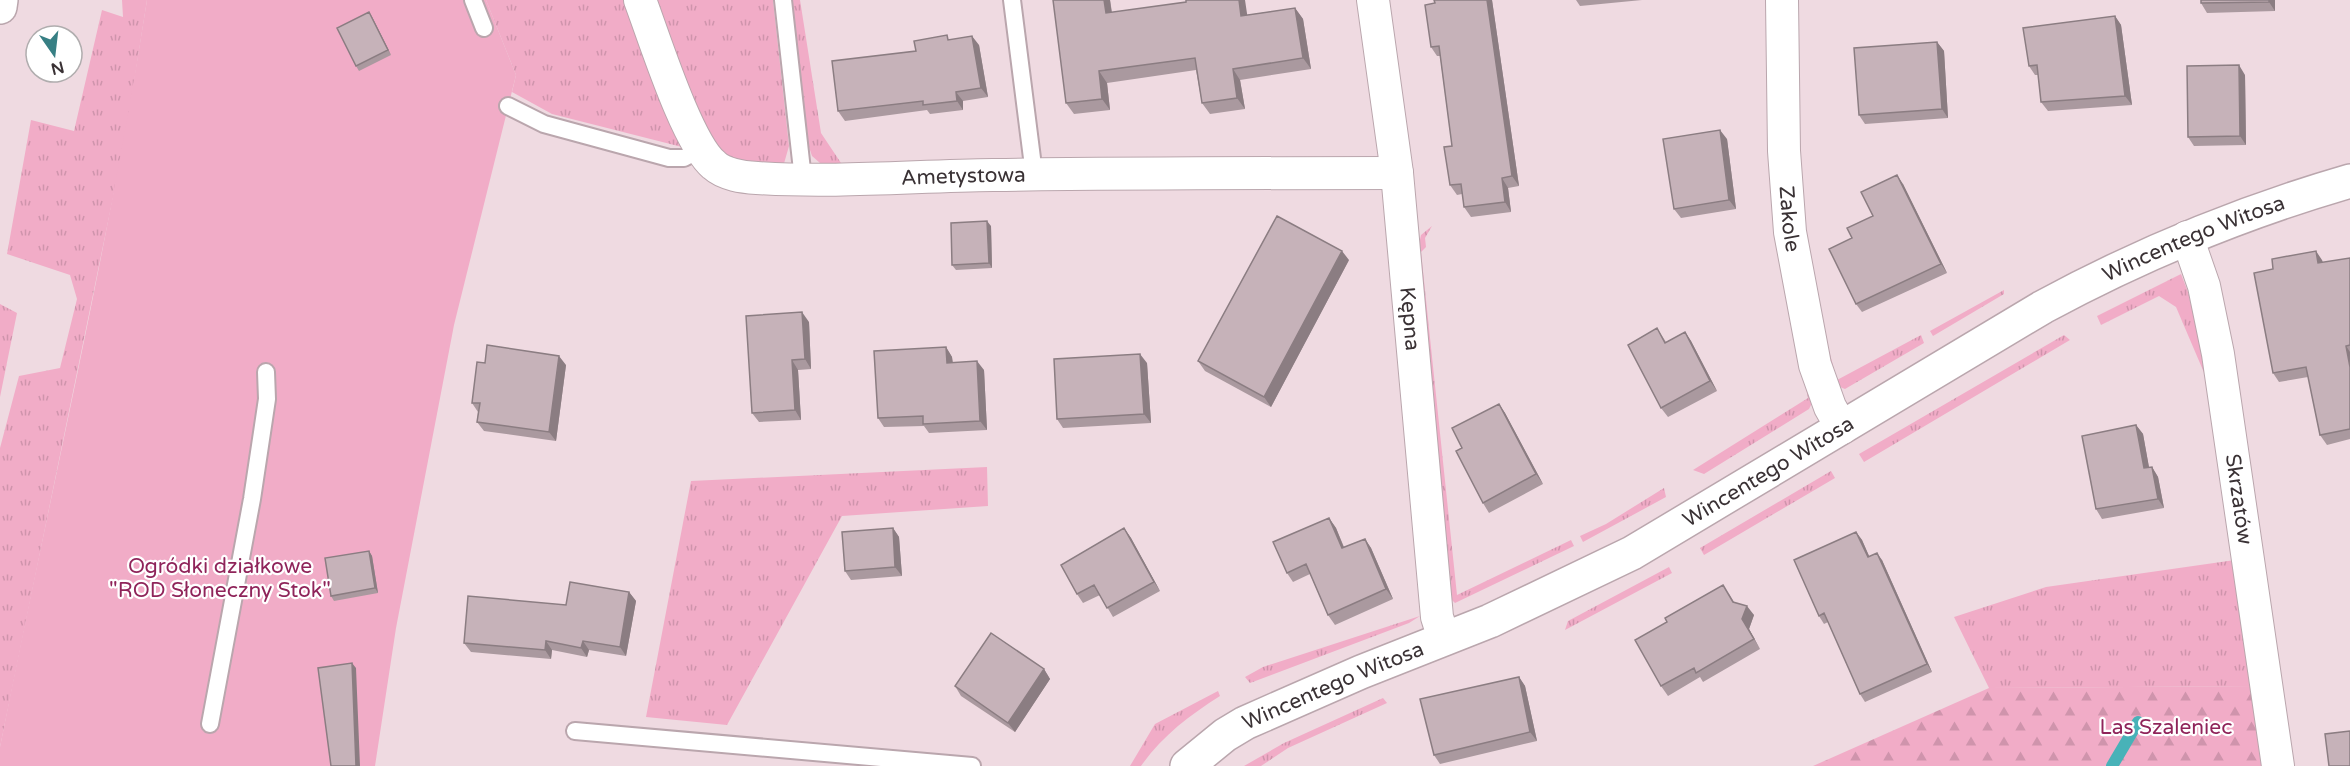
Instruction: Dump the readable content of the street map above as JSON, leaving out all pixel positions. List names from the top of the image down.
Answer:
{
  "streets": {
    "main road": ["Wincentego Witosa"],
    "street": [
      "Ametystowa",
      "Zakole",
      "Kępna",
      "Skrzatów"
    ]
  },
  "crossings": [
    ["Ametystowa", "Kępna"],
    ["Zakole", "Wincentego Witosa"],
    ["Wincentego Witosa", "Kępna"],
    ["Wincentego Witosa", "Skrzatów"]
  ],
  "parks": ["Ogródki działkowe \"ROD Słoneczny Stok\"", "Las Szaleniec"],
  "north": "bottom"
}
